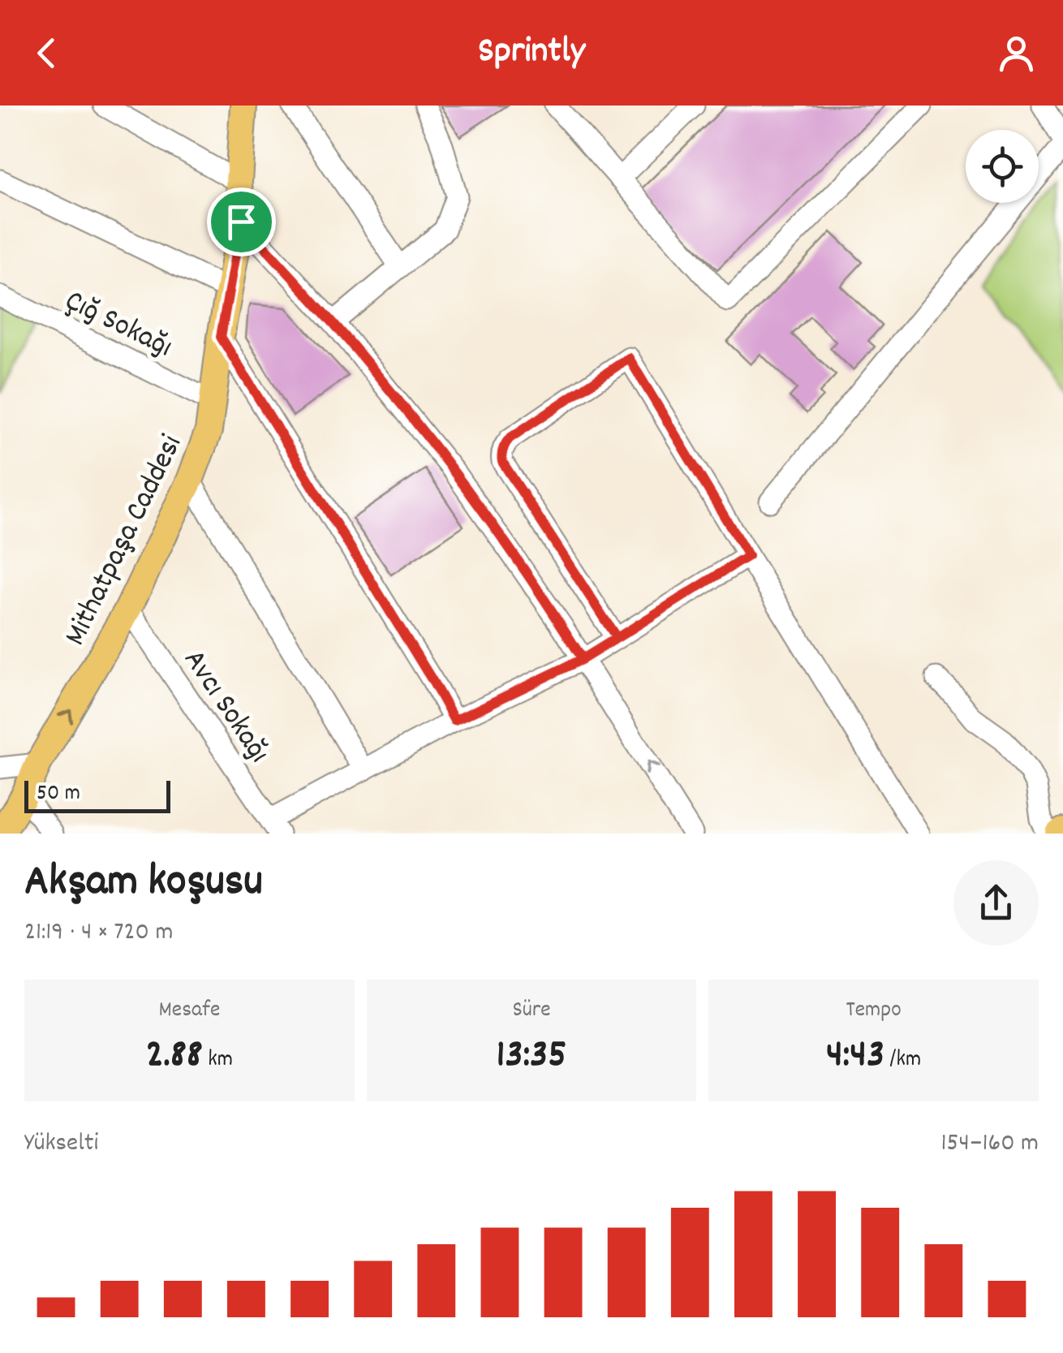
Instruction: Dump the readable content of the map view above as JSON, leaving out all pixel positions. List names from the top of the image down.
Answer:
{
  "streets": {
    "main road": ["Mithatpaşa Caddesi"],
    "street": ["Çığ Sokağı", "Avcı Sokağı"]
  },
  "crossings": [
    ["Çığ Sokağı", "Mithatpaşa Caddesi"],
    ["Mithatpaşa Caddesi", "Avcı Sokağı"]
  ],
  "scale_bar": "50 m",
  "page": {
    "header": "Sprintly",
    "scale": "50 m",
    "heading": ["Akşam koşusu", "21:19 · 4 × 720 m"],
    "stats": [
      ["Mesafe", "2.88 km"],
      ["Süre", "13:35"],
      ["Tempo", "4:43 /km"]
    ],
    "chart": ["Yükselti", "154–160 m"]
  }
}
